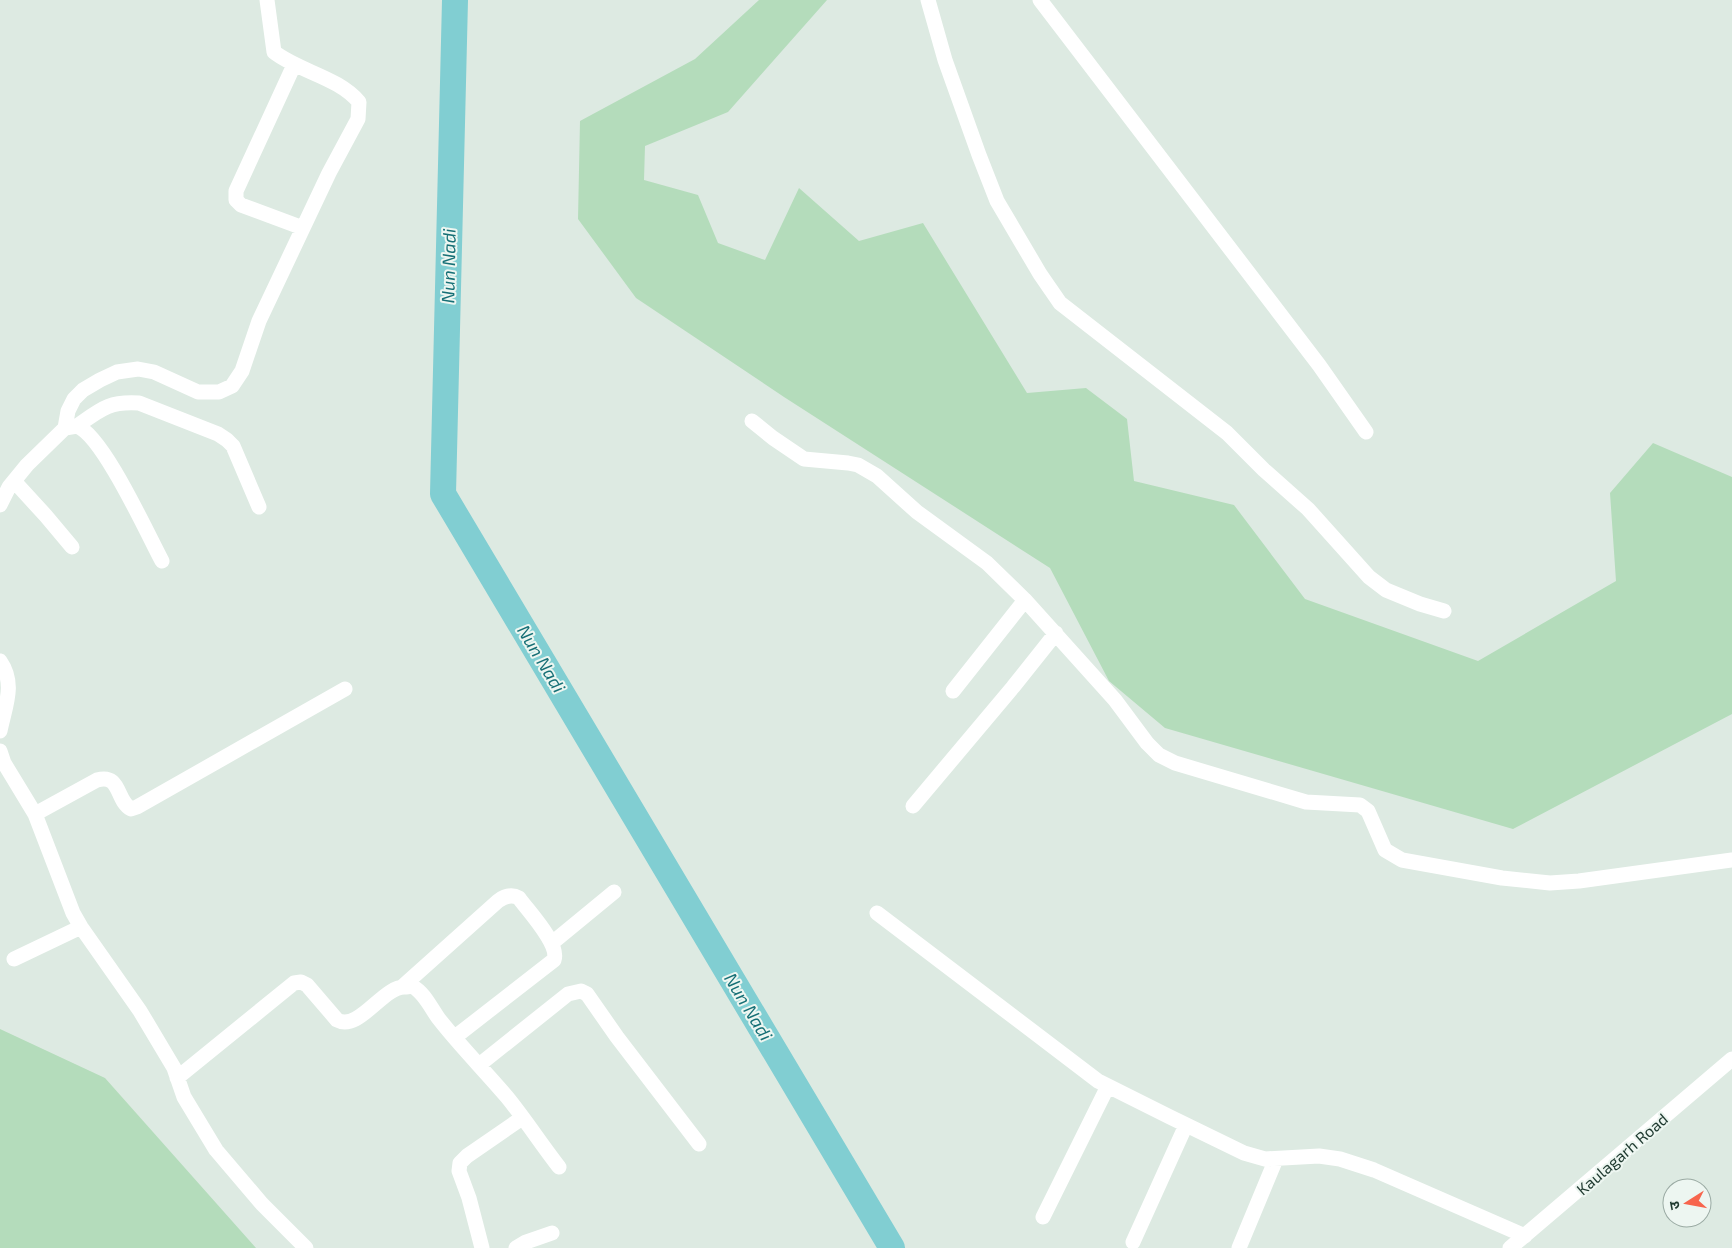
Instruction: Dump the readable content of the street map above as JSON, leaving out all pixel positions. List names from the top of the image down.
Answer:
{
  "streets": {
    "street": ["Kaulagarh Road"]
  },
  "water": ["Nun Nadi"],
  "north": "left"
}
